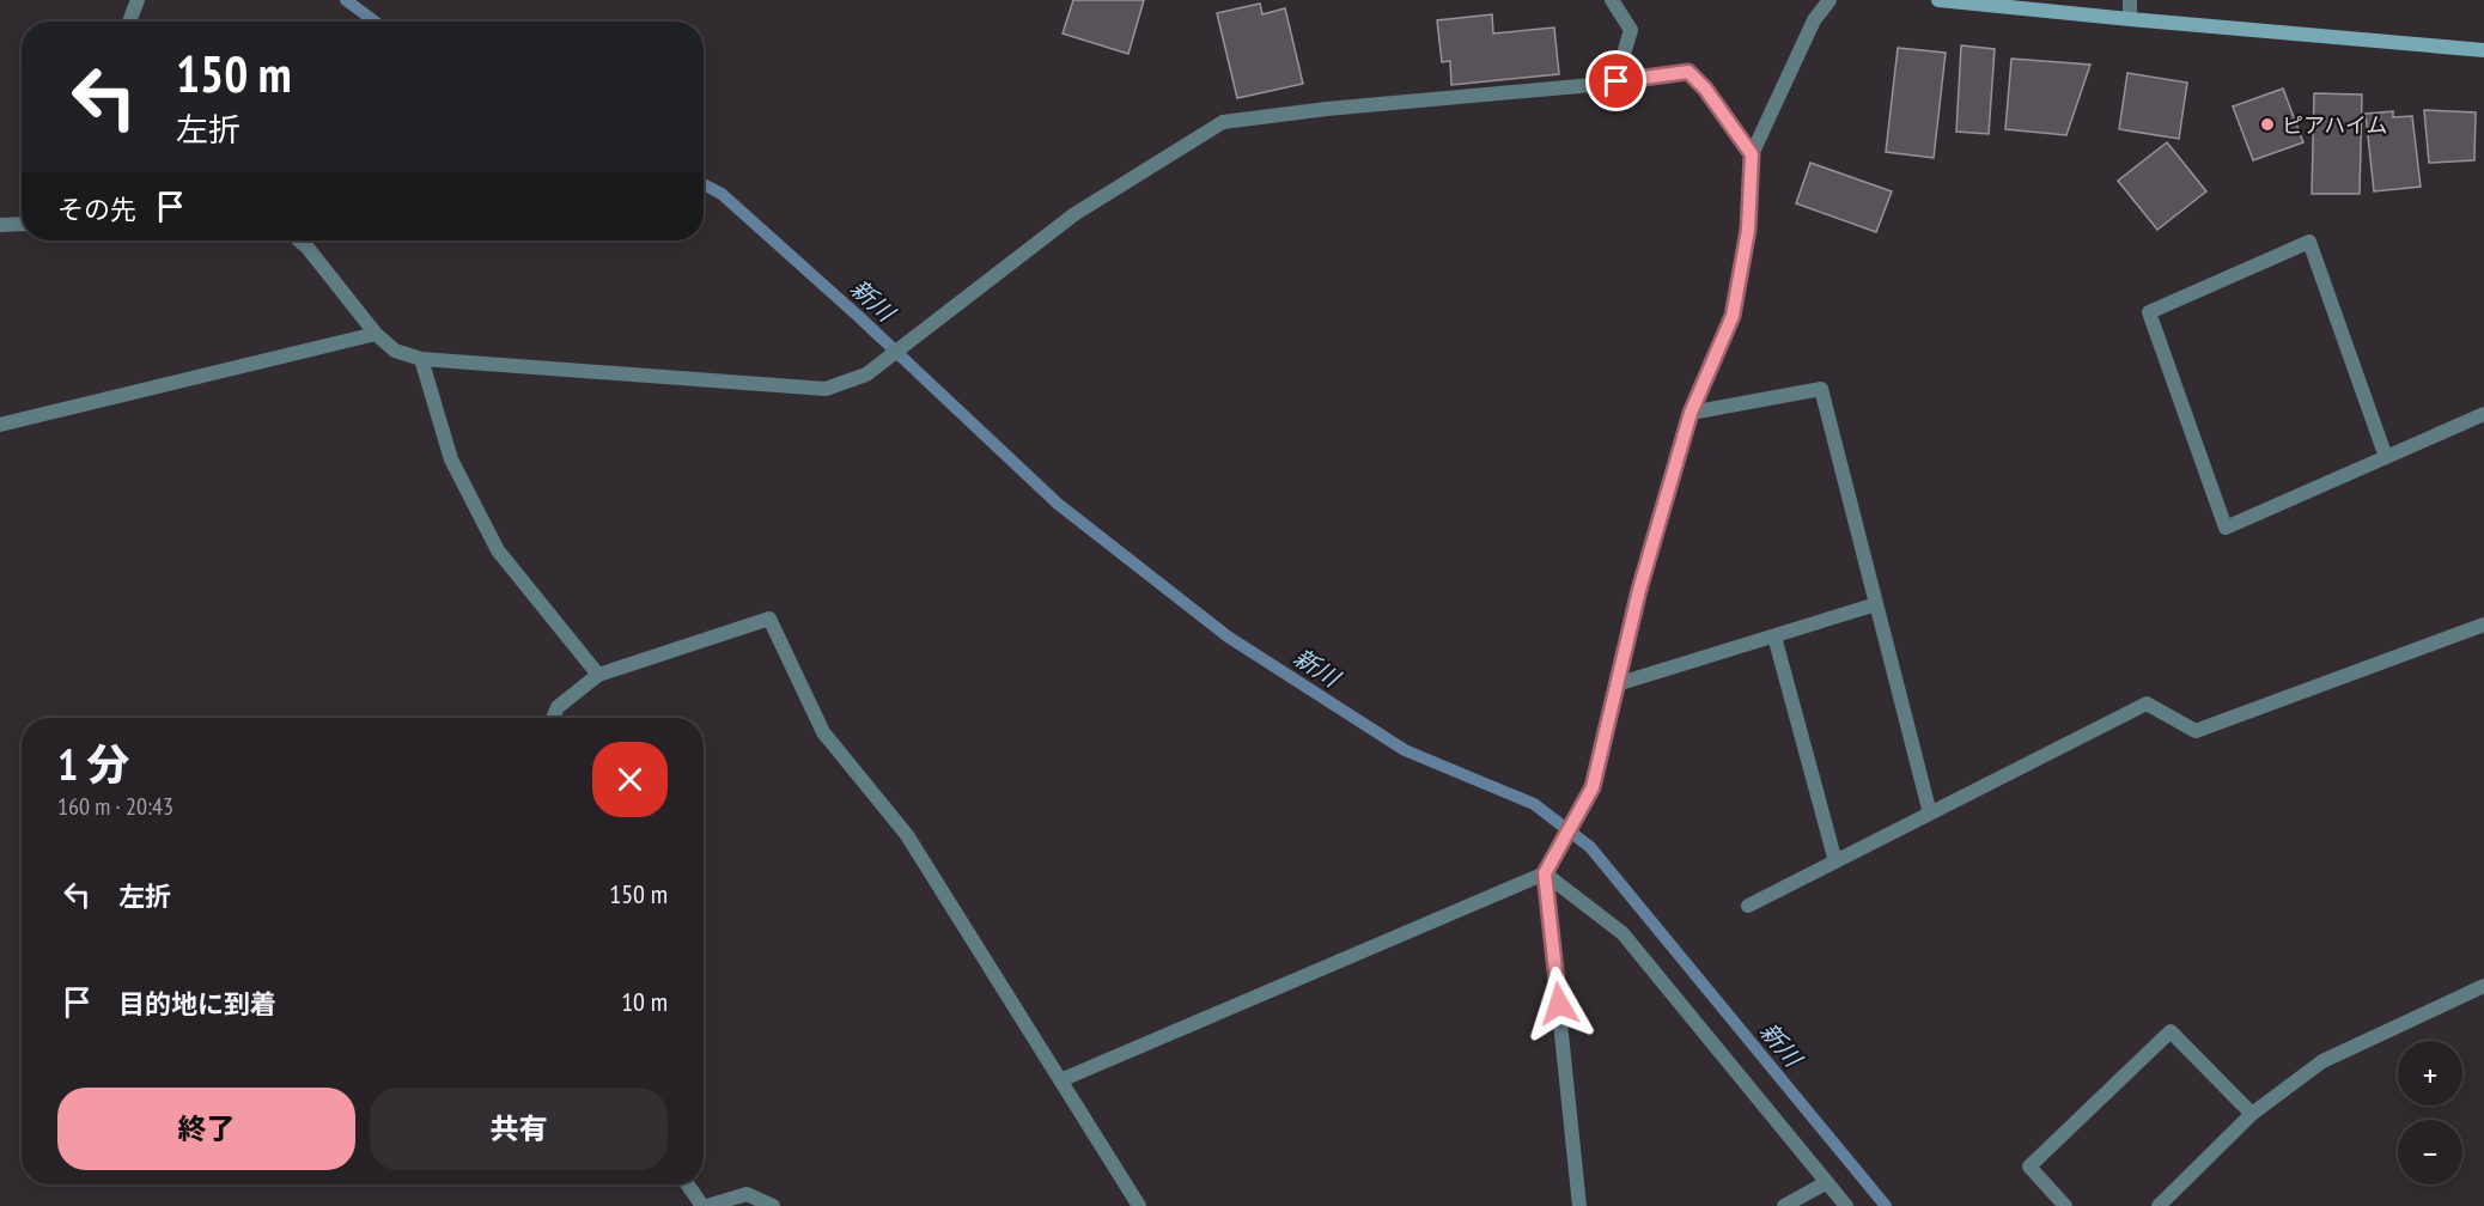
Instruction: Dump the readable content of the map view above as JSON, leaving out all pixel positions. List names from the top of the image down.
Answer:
{
  "water": ["新川"],
  "places": ["ピアハイム"],
  "page": {
    "turn": ["150 m", "左折"],
    "then": "その先",
    "heading": ["1 分", "160 m · 20:43"],
    "list": [
      {
        "name": "左折",
        "value": "150 m"
      },
      {
        "name": "目的地に到着",
        "value": "10 m"
      }
    ],
    "map_buttons": ["+", "−"],
    "buttons": ["終了", "共有"]
  }
}
